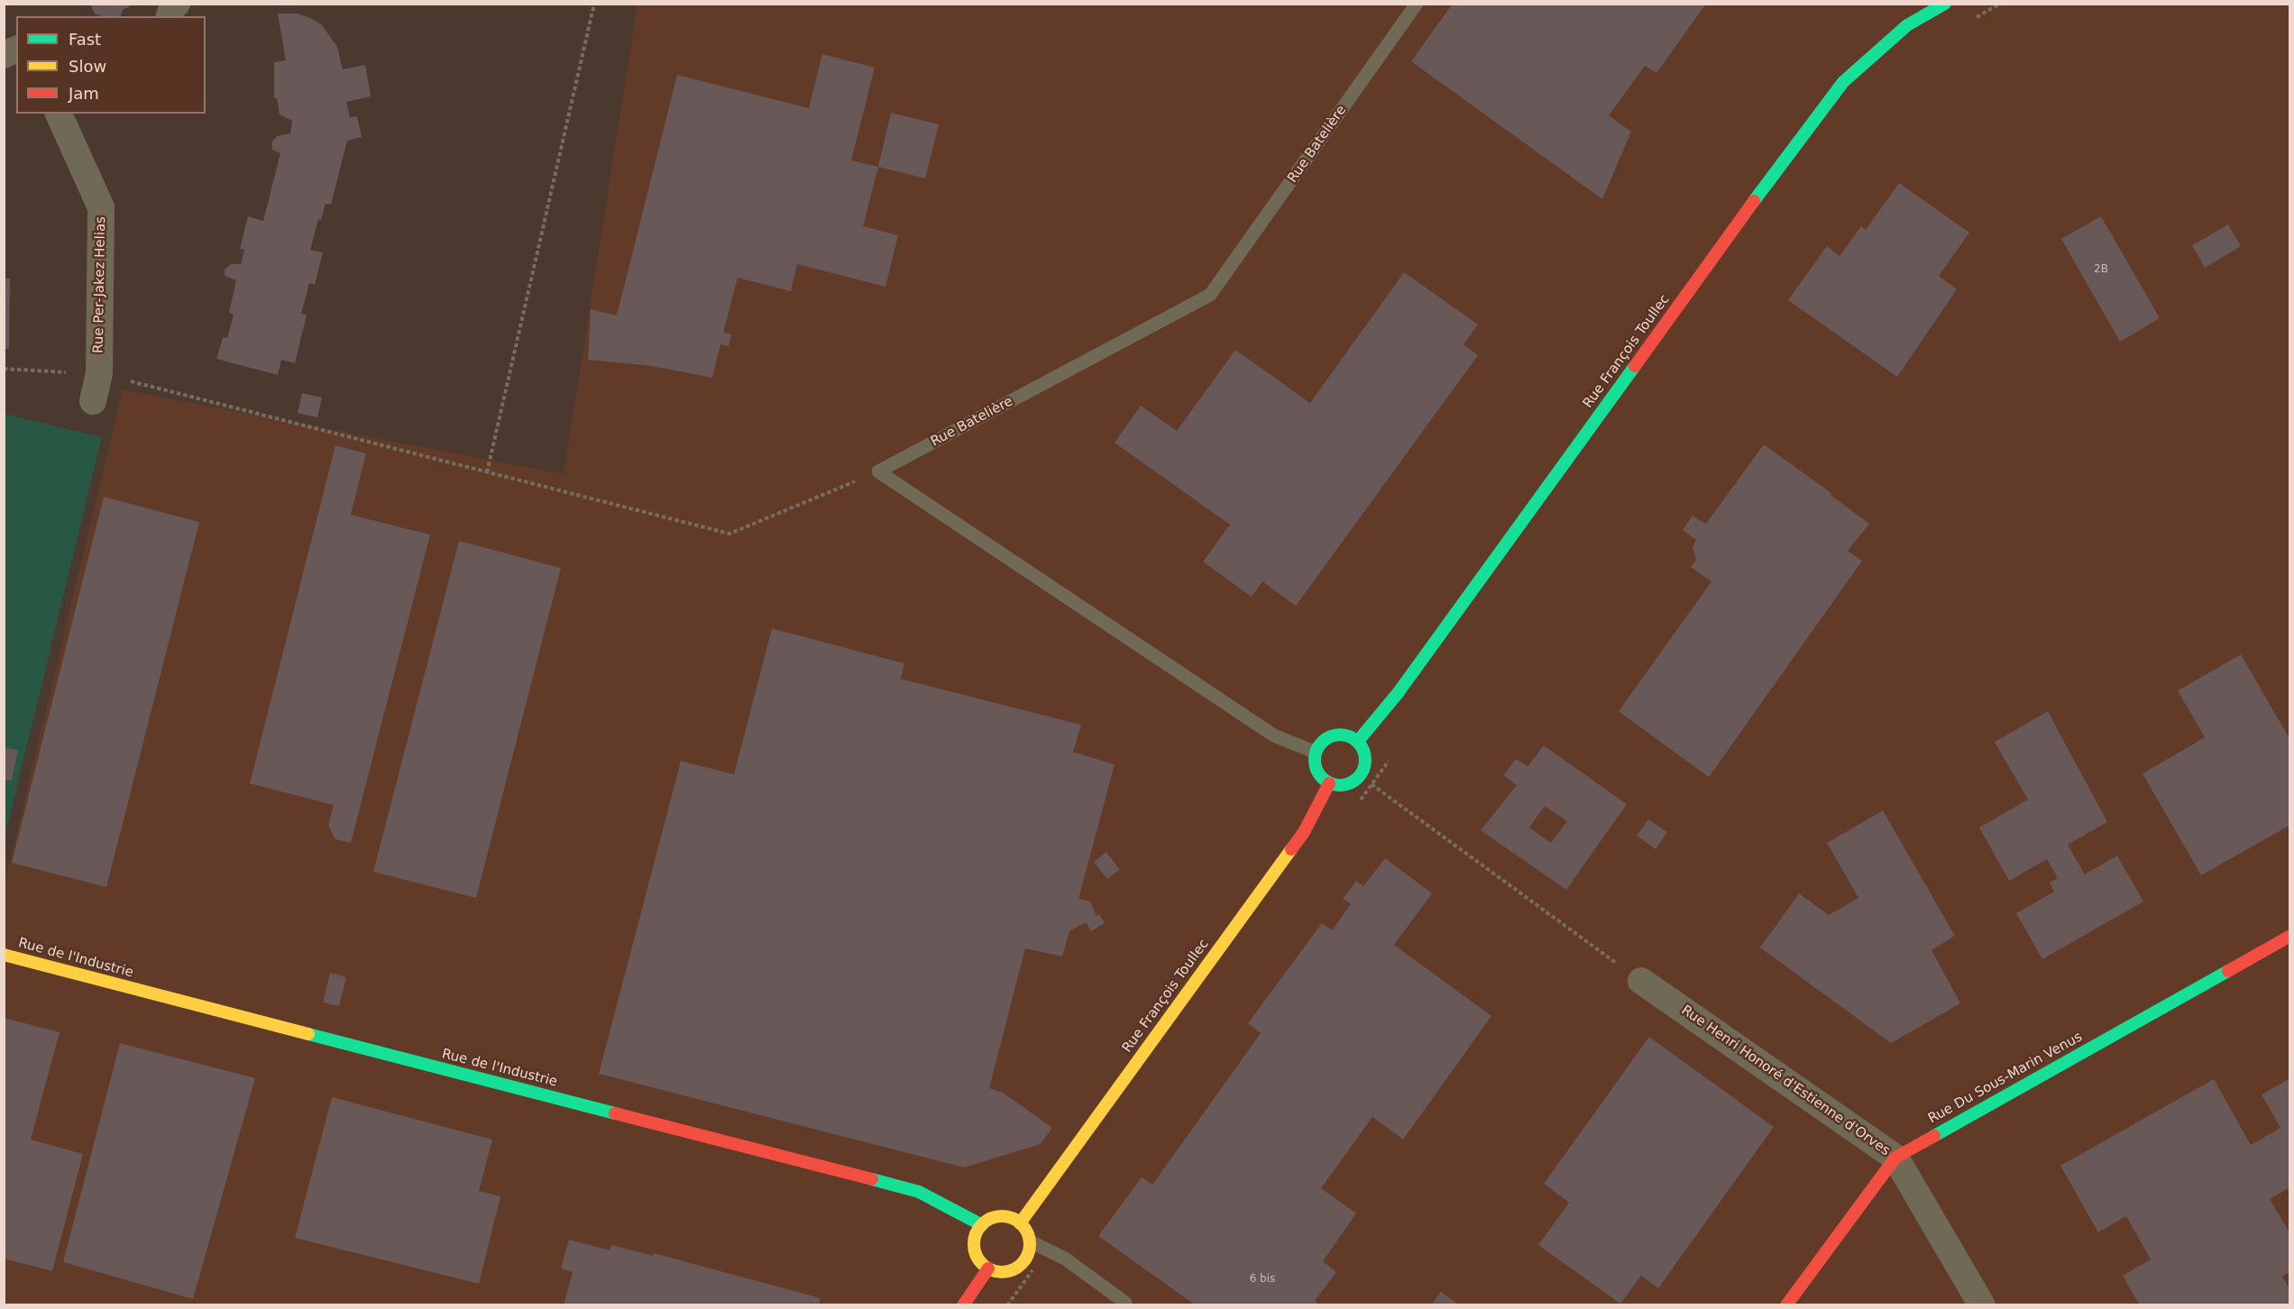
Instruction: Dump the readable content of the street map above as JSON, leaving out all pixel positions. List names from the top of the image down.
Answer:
{
  "streets": {
    "main road": ["Rue François Toullec", "Rue de l'Industrie", "Rue Du Sous-Marin Venus"],
    "street": ["Rue Per-Jakez Helias", "Rue Henri Honoré d'Estienne d'Orves"],
    "lane": ["Rue Batelière"]
  },
  "crossings": [
    ["Rue François Toullec", "Rue de l'Industrie"],
    ["Rue Du Sous-Marin Venus", "Rue Henri Honoré d'Estienne d'Orves"]
  ],
  "house_numbers": ["2B", "6 bis"],
  "legend": ["Fast", "Slow", "Jam"]
}
